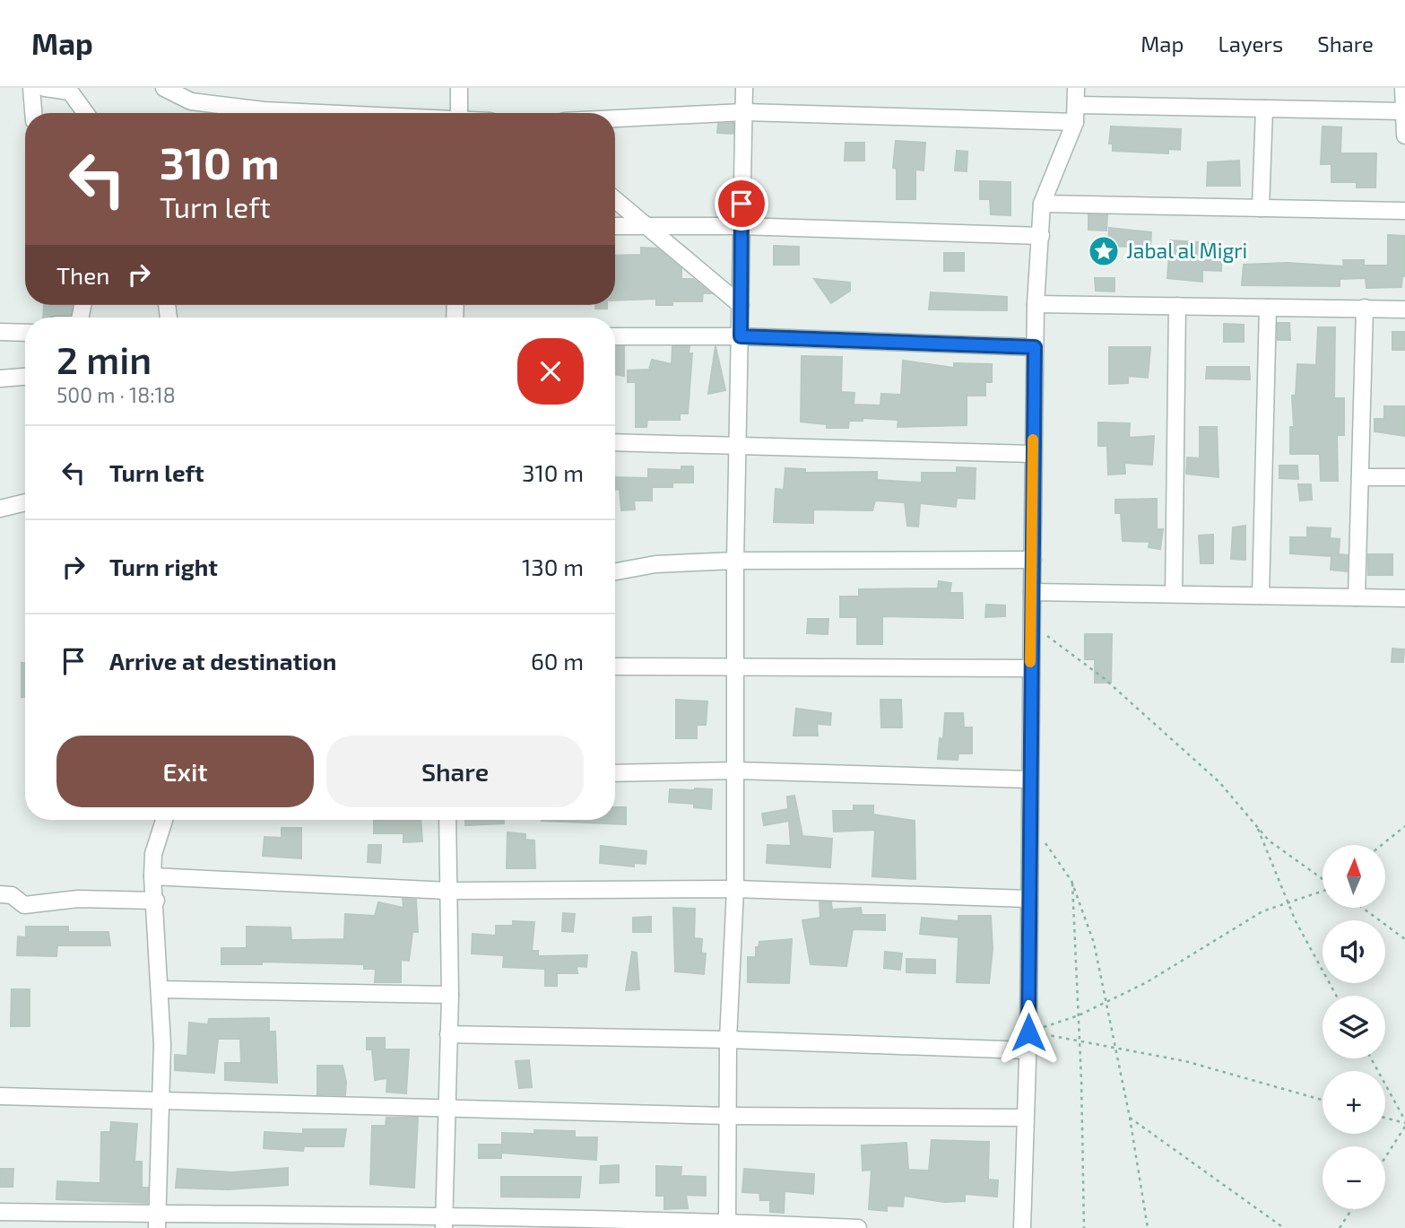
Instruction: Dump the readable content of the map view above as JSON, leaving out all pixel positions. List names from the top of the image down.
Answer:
{
  "places": {
    "place": ["Jabal al Migri"]
  },
  "north": "top",
  "page": {
    "header": "Map",
    "nav": ["Map", "Layers", "Share"],
    "turn": ["310 m", "Turn left"],
    "then": "Then",
    "heading": ["2 min", "500 m · 18:18"],
    "list": [
      {
        "name": "Turn left",
        "value": "310 m"
      },
      {
        "name": "Turn right",
        "value": "130 m"
      },
      {
        "name": "Arrive at destination",
        "value": "60 m"
      }
    ],
    "buttons": ["Exit", "Share"],
    "map_buttons": ["+", "−"]
  }
}
